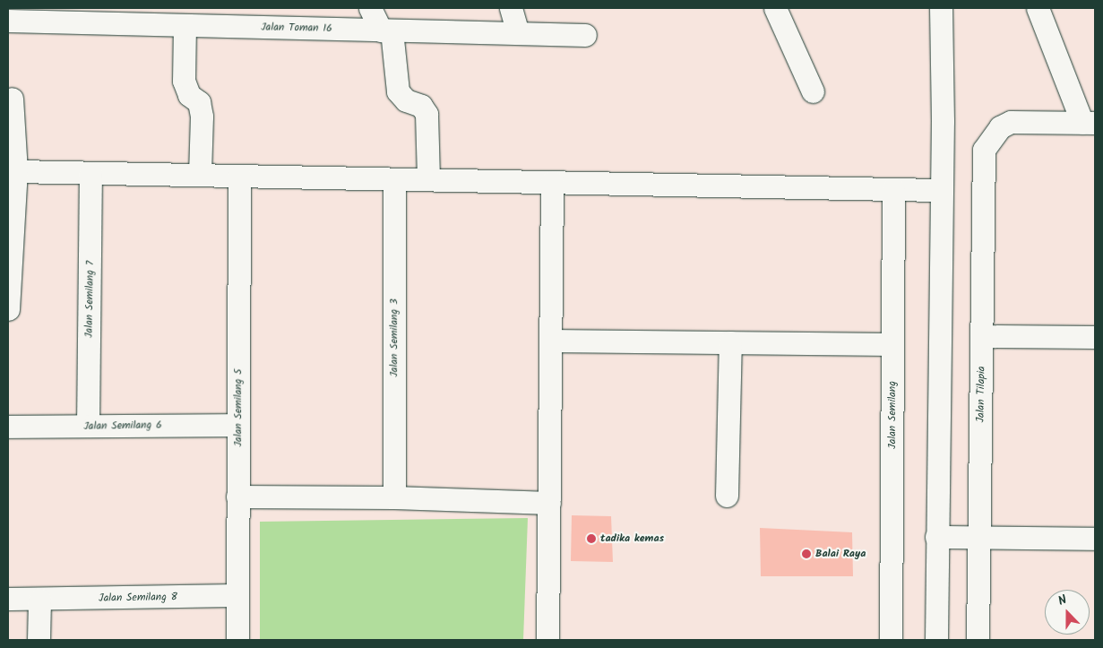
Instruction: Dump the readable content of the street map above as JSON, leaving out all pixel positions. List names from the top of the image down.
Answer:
{
  "streets": {
    "street": [
      "Jalan Toman 16",
      "Jalan Semilang 7",
      "Jalan Semilang 3",
      "Jalan Tilapia",
      "Jalan Semilang 5",
      "Jalan Semilang",
      "Jalan Semilang 6",
      "Jalan Semilang 8"
    ]
  },
  "crossings": [
    ["Jalan Semilang 7", "Jalan Semilang 6"],
    ["Jalan Semilang 5", "Jalan Semilang 6"],
    ["Jalan Semilang 5", "Jalan Semilang 8"]
  ],
  "places": ["tadika kemas", "Balai Raya"],
  "north": "top"
}
